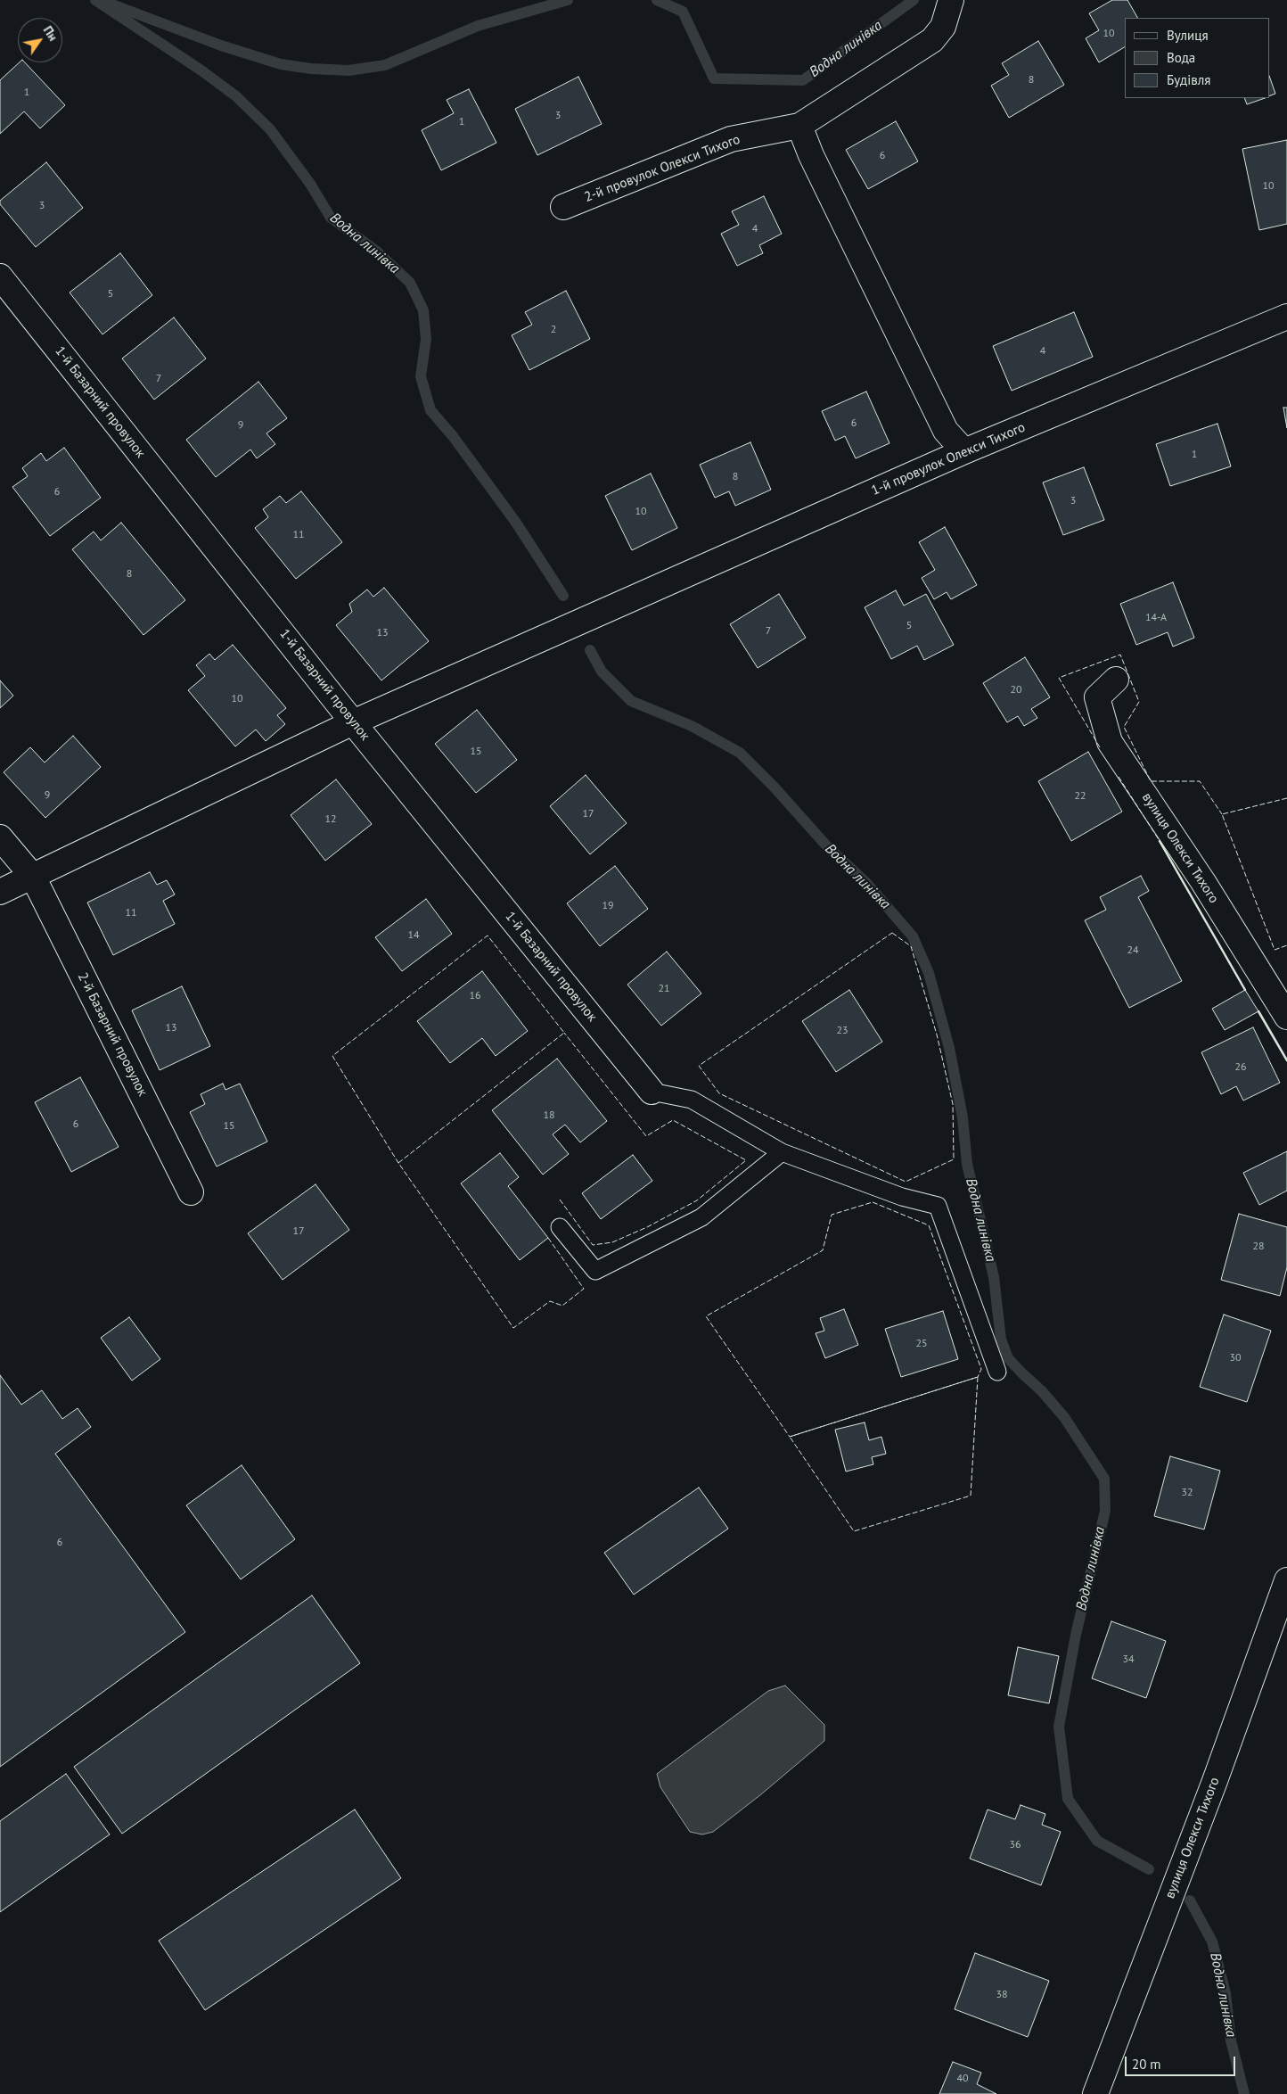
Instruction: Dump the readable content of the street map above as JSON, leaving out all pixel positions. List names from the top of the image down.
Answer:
{
  "streets": {
    "street": [
      "2-й провулок Олекси Тихого",
      "1-й Базарний провулок",
      "1-й провулок Олекси Тихого",
      "вулиця Олекси Тихого",
      "2-й Базарний провулок"
    ]
  },
  "crossings": [
    ["1-й Базарний провулок", "1-й провулок Олекси Тихого"],
    ["1-й провулок Олекси Тихого", "2-й Базарний провулок"]
  ],
  "water": ["Водна линівка"],
  "house_numbers": [
    "10",
    "8",
    "1",
    "3",
    "1",
    "6",
    "10",
    "3",
    "4",
    "5",
    "2",
    "4",
    "7",
    "6",
    "9",
    "1",
    "8",
    "6",
    "3",
    "10",
    "11",
    "8",
    "14-А",
    "5",
    "7",
    "13",
    "20",
    "10",
    "15",
    "9",
    "22",
    "17",
    "12",
    "19",
    "11",
    "14",
    "24",
    "21",
    "16",
    "13",
    "23",
    "26",
    "18",
    "6",
    "15",
    "17",
    "28",
    "25",
    "30",
    "32",
    "6",
    "34",
    "36",
    "38",
    "40"
  ],
  "legend": ["Вулиця", "Вода", "Будівля"],
  "scale_bar": "20 m",
  "north": "top right"
}
